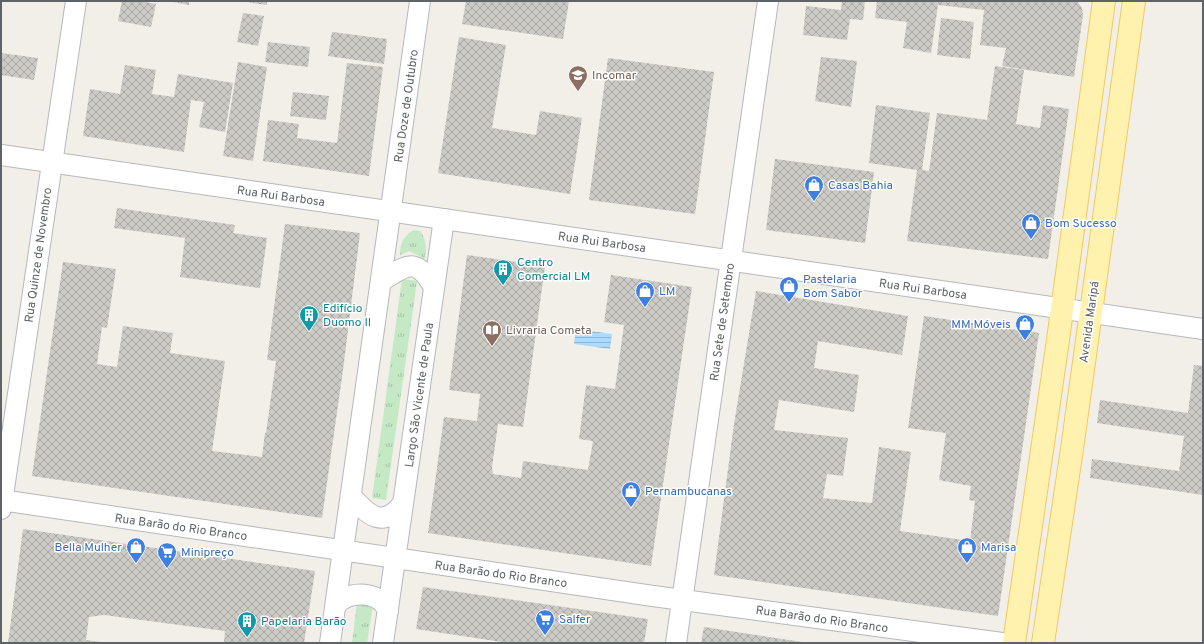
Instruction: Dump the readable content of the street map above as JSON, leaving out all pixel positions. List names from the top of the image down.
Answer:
{
  "streets": {
    "main road": ["Avenida Maripá"],
    "street": [
      "Rua Doze de Outubro",
      "Rua Rui Barbosa",
      "Rua Quinze de Novembro",
      "Rua Sete de Setembro",
      "Largo São Vicente de Paula",
      "Rua Barão do Rio Branco"
    ]
  },
  "crossings": [
    ["Rua Doze de Outubro", "Rua Rui Barbosa"],
    ["Rua Rui Barbosa", "Rua Quinze de Novembro"],
    ["Rua Rui Barbosa", "Rua Sete de Setembro"],
    ["Rua Rui Barbosa", "Avenida Maripá"],
    ["Rua Rui Barbosa", "Largo São Vicente de Paula"],
    ["Rua Quinze de Novembro", "Rua Barão do Rio Branco"],
    ["Rua Sete de Setembro", "Rua Barão do Rio Branco"],
    ["Largo São Vicente de Paula", "Rua Barão do Rio Branco"]
  ],
  "places": {
    "school or university": ["Incomar"],
    "shop": [
      "Casas Bahia",
      "Bom Sucesso",
      "Pastelaria Bom Sabor",
      "LM",
      "MM Móveis",
      "Pernambucanas",
      "Bella Mulher",
      "Marisa"
    ],
    "building": ["Centro Comercial LM", "Edifício Duomo II", "Papelaria Barão"],
    "library": ["Livraria Cometa"],
    "supermarket": ["Minipreço", "Salfer"]
  }
}
